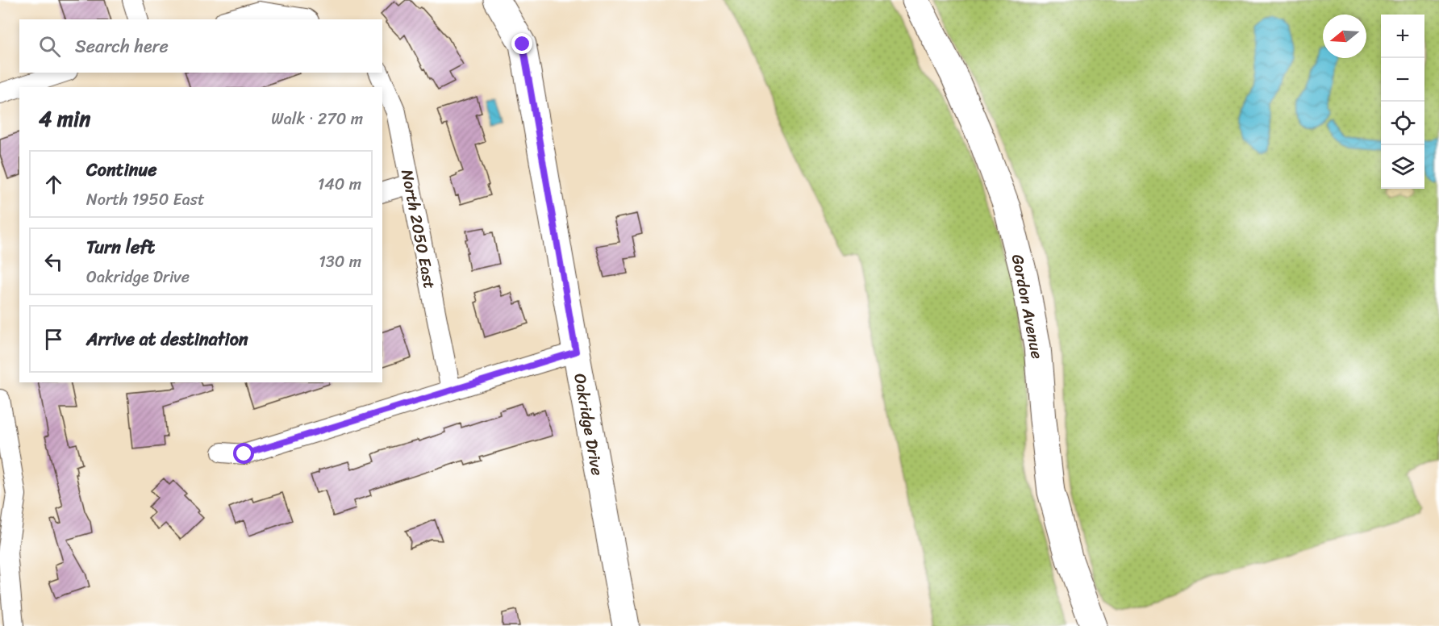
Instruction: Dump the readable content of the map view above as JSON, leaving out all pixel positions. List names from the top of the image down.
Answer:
{
  "streets": {
    "main road": ["Gordon Avenue", "Oakridge Drive"],
    "street": ["North 2050 East"]
  },
  "north": "left",
  "page": {
    "map_buttons": ["+", "−"],
    "search": "Search here",
    "heading": ["4 min", "Walk · 270 m"],
    "list": [
      ["Continue", "North 1950 East", "140 m"],
      ["Turn left", "Oakridge Drive", "130 m"],
      "Arrive at destination"
    ]
  }
}
